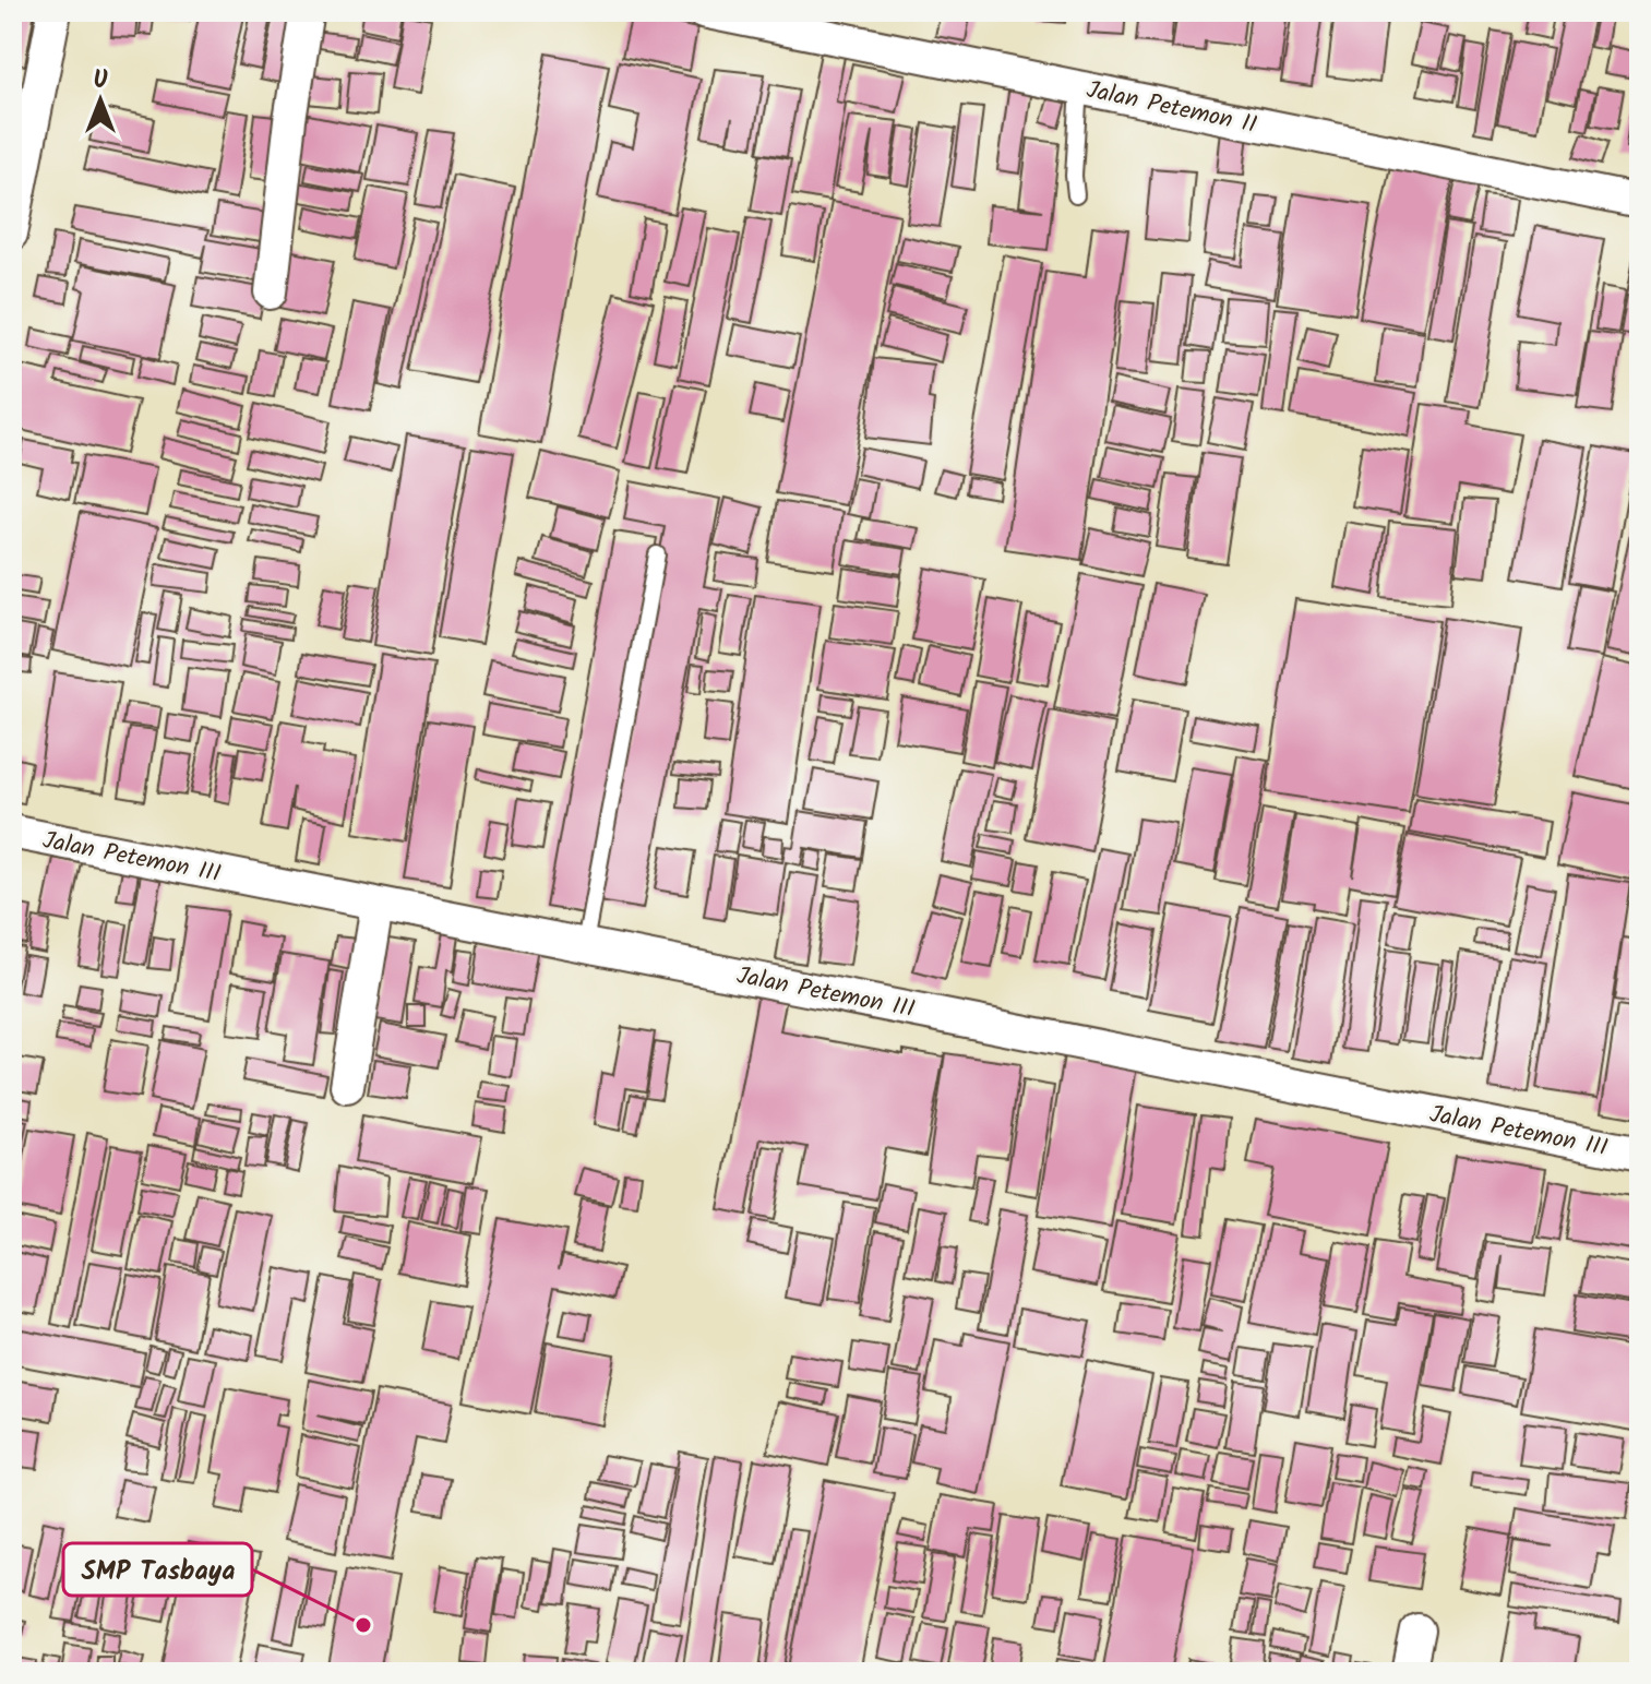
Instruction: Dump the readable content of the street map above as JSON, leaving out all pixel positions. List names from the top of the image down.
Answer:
{
  "streets": {
    "street": ["Jalan Petemon II", "Jalan Petemon III"]
  },
  "places": ["SMP Tasbaya"],
  "north": "top"
}
